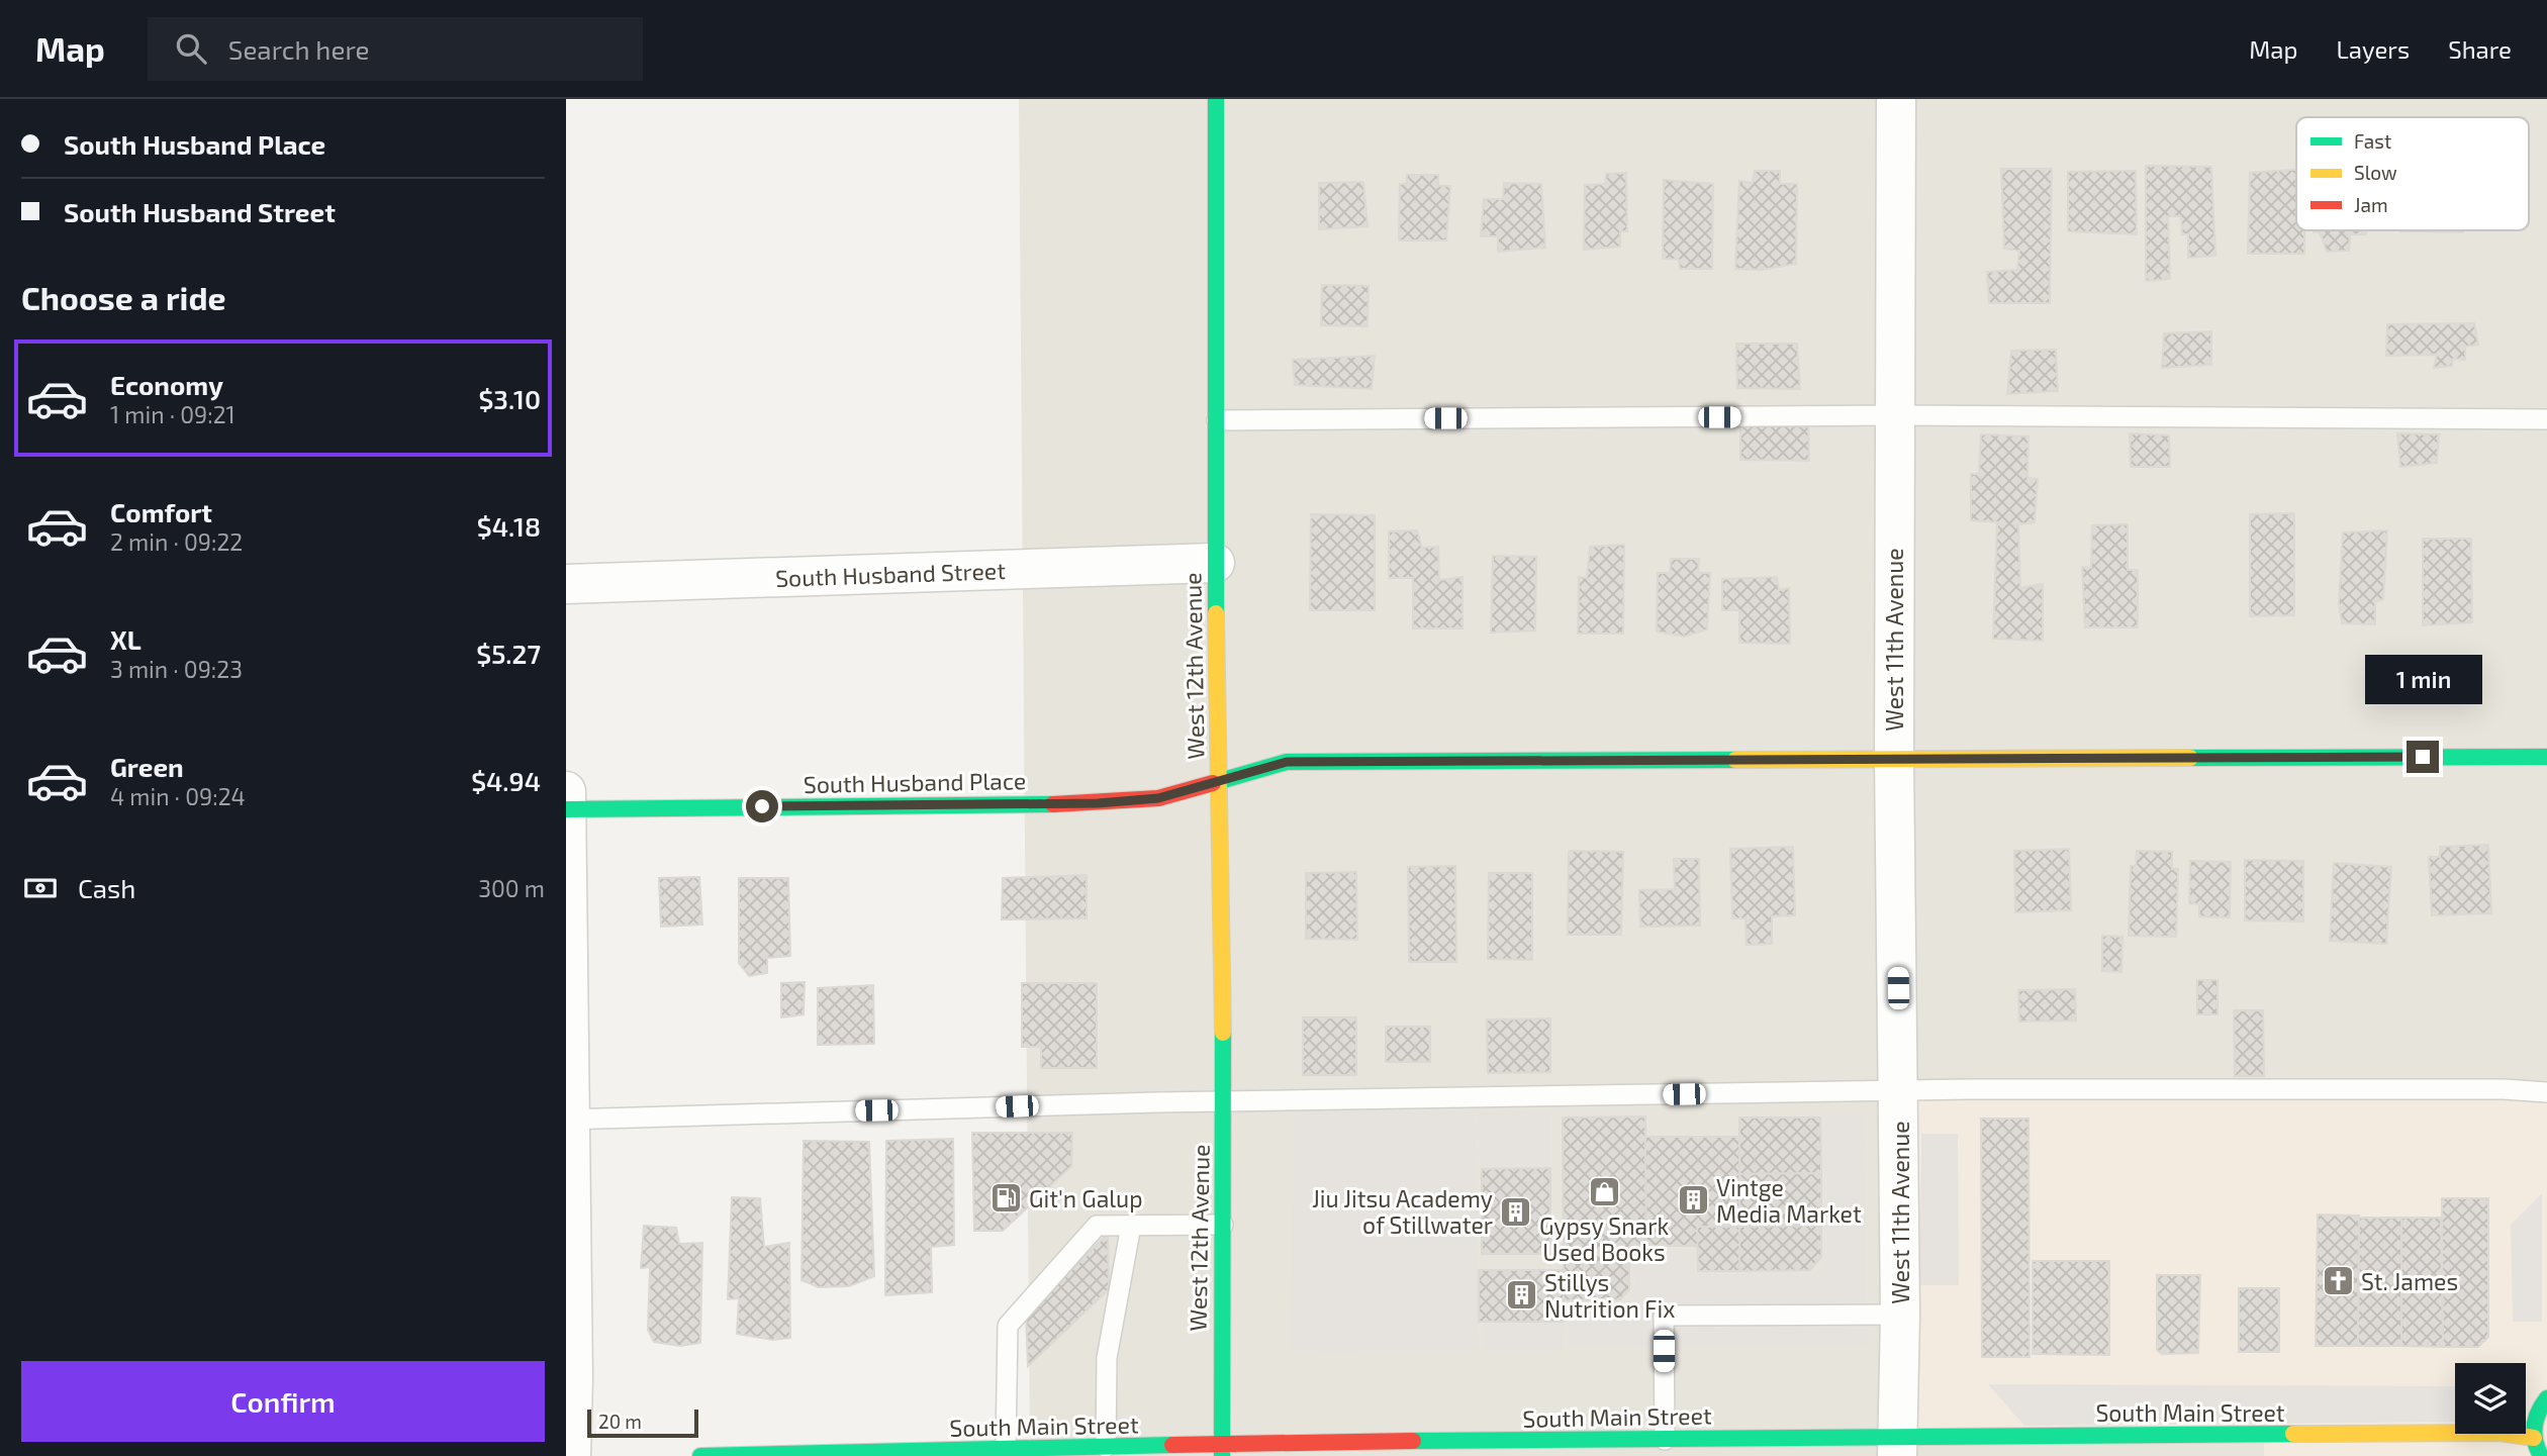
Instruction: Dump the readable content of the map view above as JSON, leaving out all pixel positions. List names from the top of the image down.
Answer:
{
  "streets": {
    "main road": ["West 12th Avenue", "South Husband Place", "South Main Street"],
    "street": ["South Husband Street", "West 11th Avenue"]
  },
  "crossings": [
    ["South Husband Street", "West 12th Avenue"],
    ["West 11th Avenue", "South Main Street"],
    ["West 12th Avenue", "South Husband Place"],
    ["West 12th Avenue", "South Main Street"]
  ],
  "places": {
    "shop": ["Gypsy Snark Used Books"],
    "fuel station": ["Git'n Galup"],
    "building": ["Vintge Media Market", "Jiu Jitsu Academy of Stillwater", "Stillys Nutrition Fix"],
    "church": ["St. James"]
  },
  "legend": ["Fast", "Slow", "Jam"],
  "scale_bar": "20 m",
  "page": {
    "header": "Map",
    "search": "Search here",
    "nav": ["Map", "Layers", "Share"],
    "banner": ["South Husband Place", "South Husband Street"],
    "heading": "Choose a ride",
    "list": [
      {
        "name": "Economy",
        "note": "1 min · 09:21",
        "value": "$3.10"
      },
      {
        "name": "Comfort",
        "note": "2 min · 09:22",
        "value": "$4.18"
      },
      {
        "name": "XL",
        "note": "3 min · 09:23",
        "value": "$5.27"
      },
      {
        "name": "Green",
        "note": "4 min · 09:24",
        "value": "$4.94"
      }
    ],
    "bubble": "1 min",
    "pay": ["Cash", "300 m"],
    "buttons": "Confirm",
    "scale": "20 m"
  }
}
